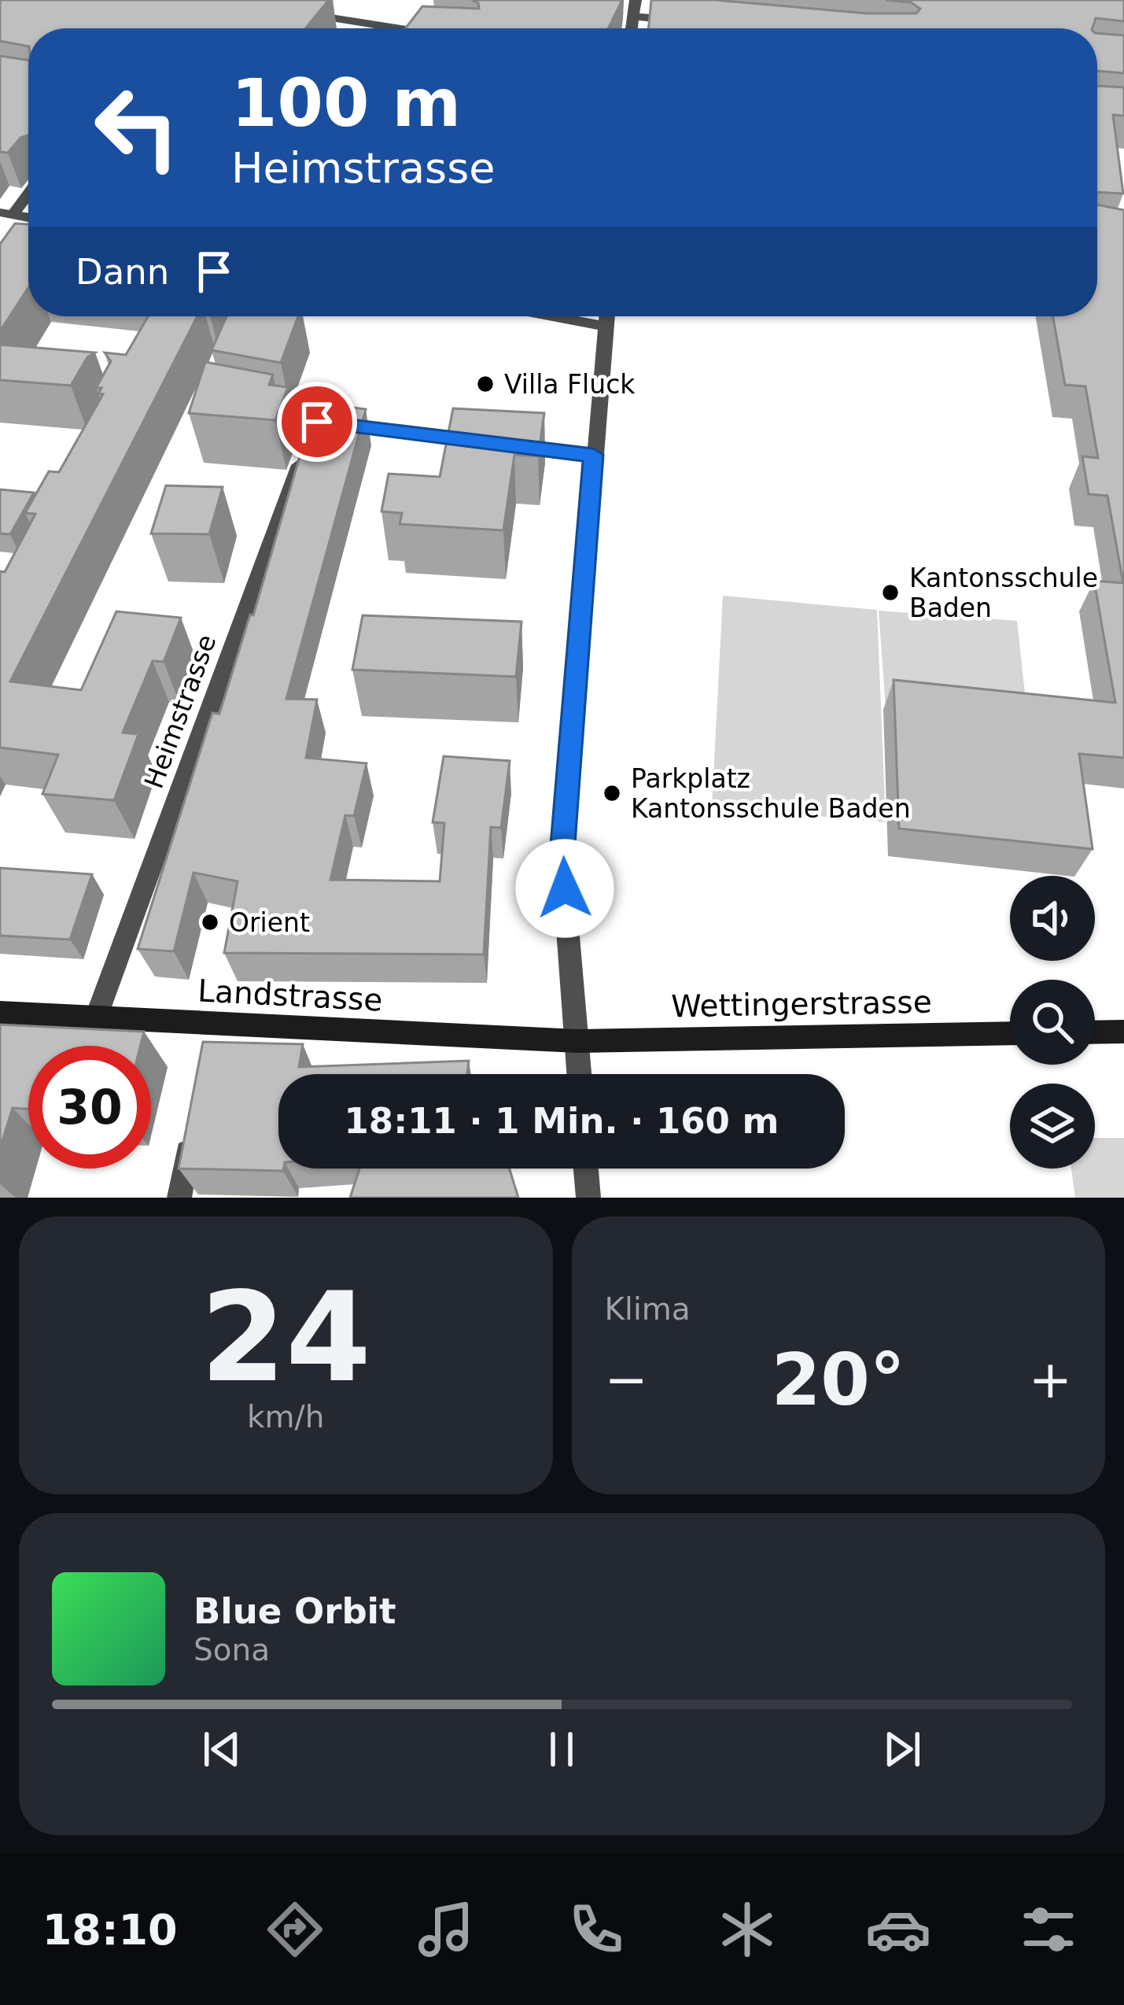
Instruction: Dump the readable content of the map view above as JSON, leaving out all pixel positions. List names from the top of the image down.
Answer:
{
  "streets": {
    "main road": ["Landstrasse", "Wettingerstrasse"],
    "street": ["Heimstrasse"]
  },
  "crossings": [
    ["Heimstrasse", "Landstrasse"],
    ["Landstrasse", "Wettingerstrasse"]
  ],
  "places": [
    "Villa Fluck",
    "Kantonsschule Baden",
    "Parkplatz Kantonsschule Baden",
    "Orient"
  ],
  "page": {
    "turn": ["100 m", "Heimstrasse"],
    "then": "Dann",
    "limit": "30",
    "trip": "18:11 · 1 Min. · 160 m",
    "tile": [
      ["24", "km/h"],
      "Klima"
    ],
    "heat": ["−", "20°", "+"],
    "song": ["Blue Orbit", "Sona"],
    "tabs": "18:10"
  }
}
